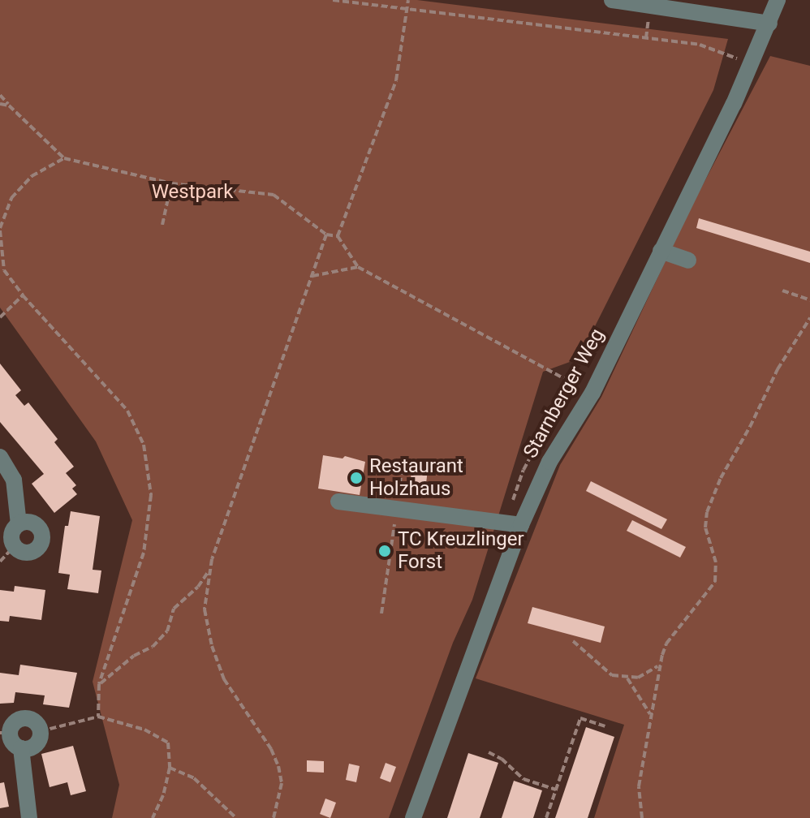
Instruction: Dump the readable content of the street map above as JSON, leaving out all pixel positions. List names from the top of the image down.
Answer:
{
  "streets": {
    "street": ["Starnberger Weg"]
  },
  "parks": ["Westpark"],
  "places": ["Restaurant Holzhaus", "TC Kreuzlinger Forst"]
}
